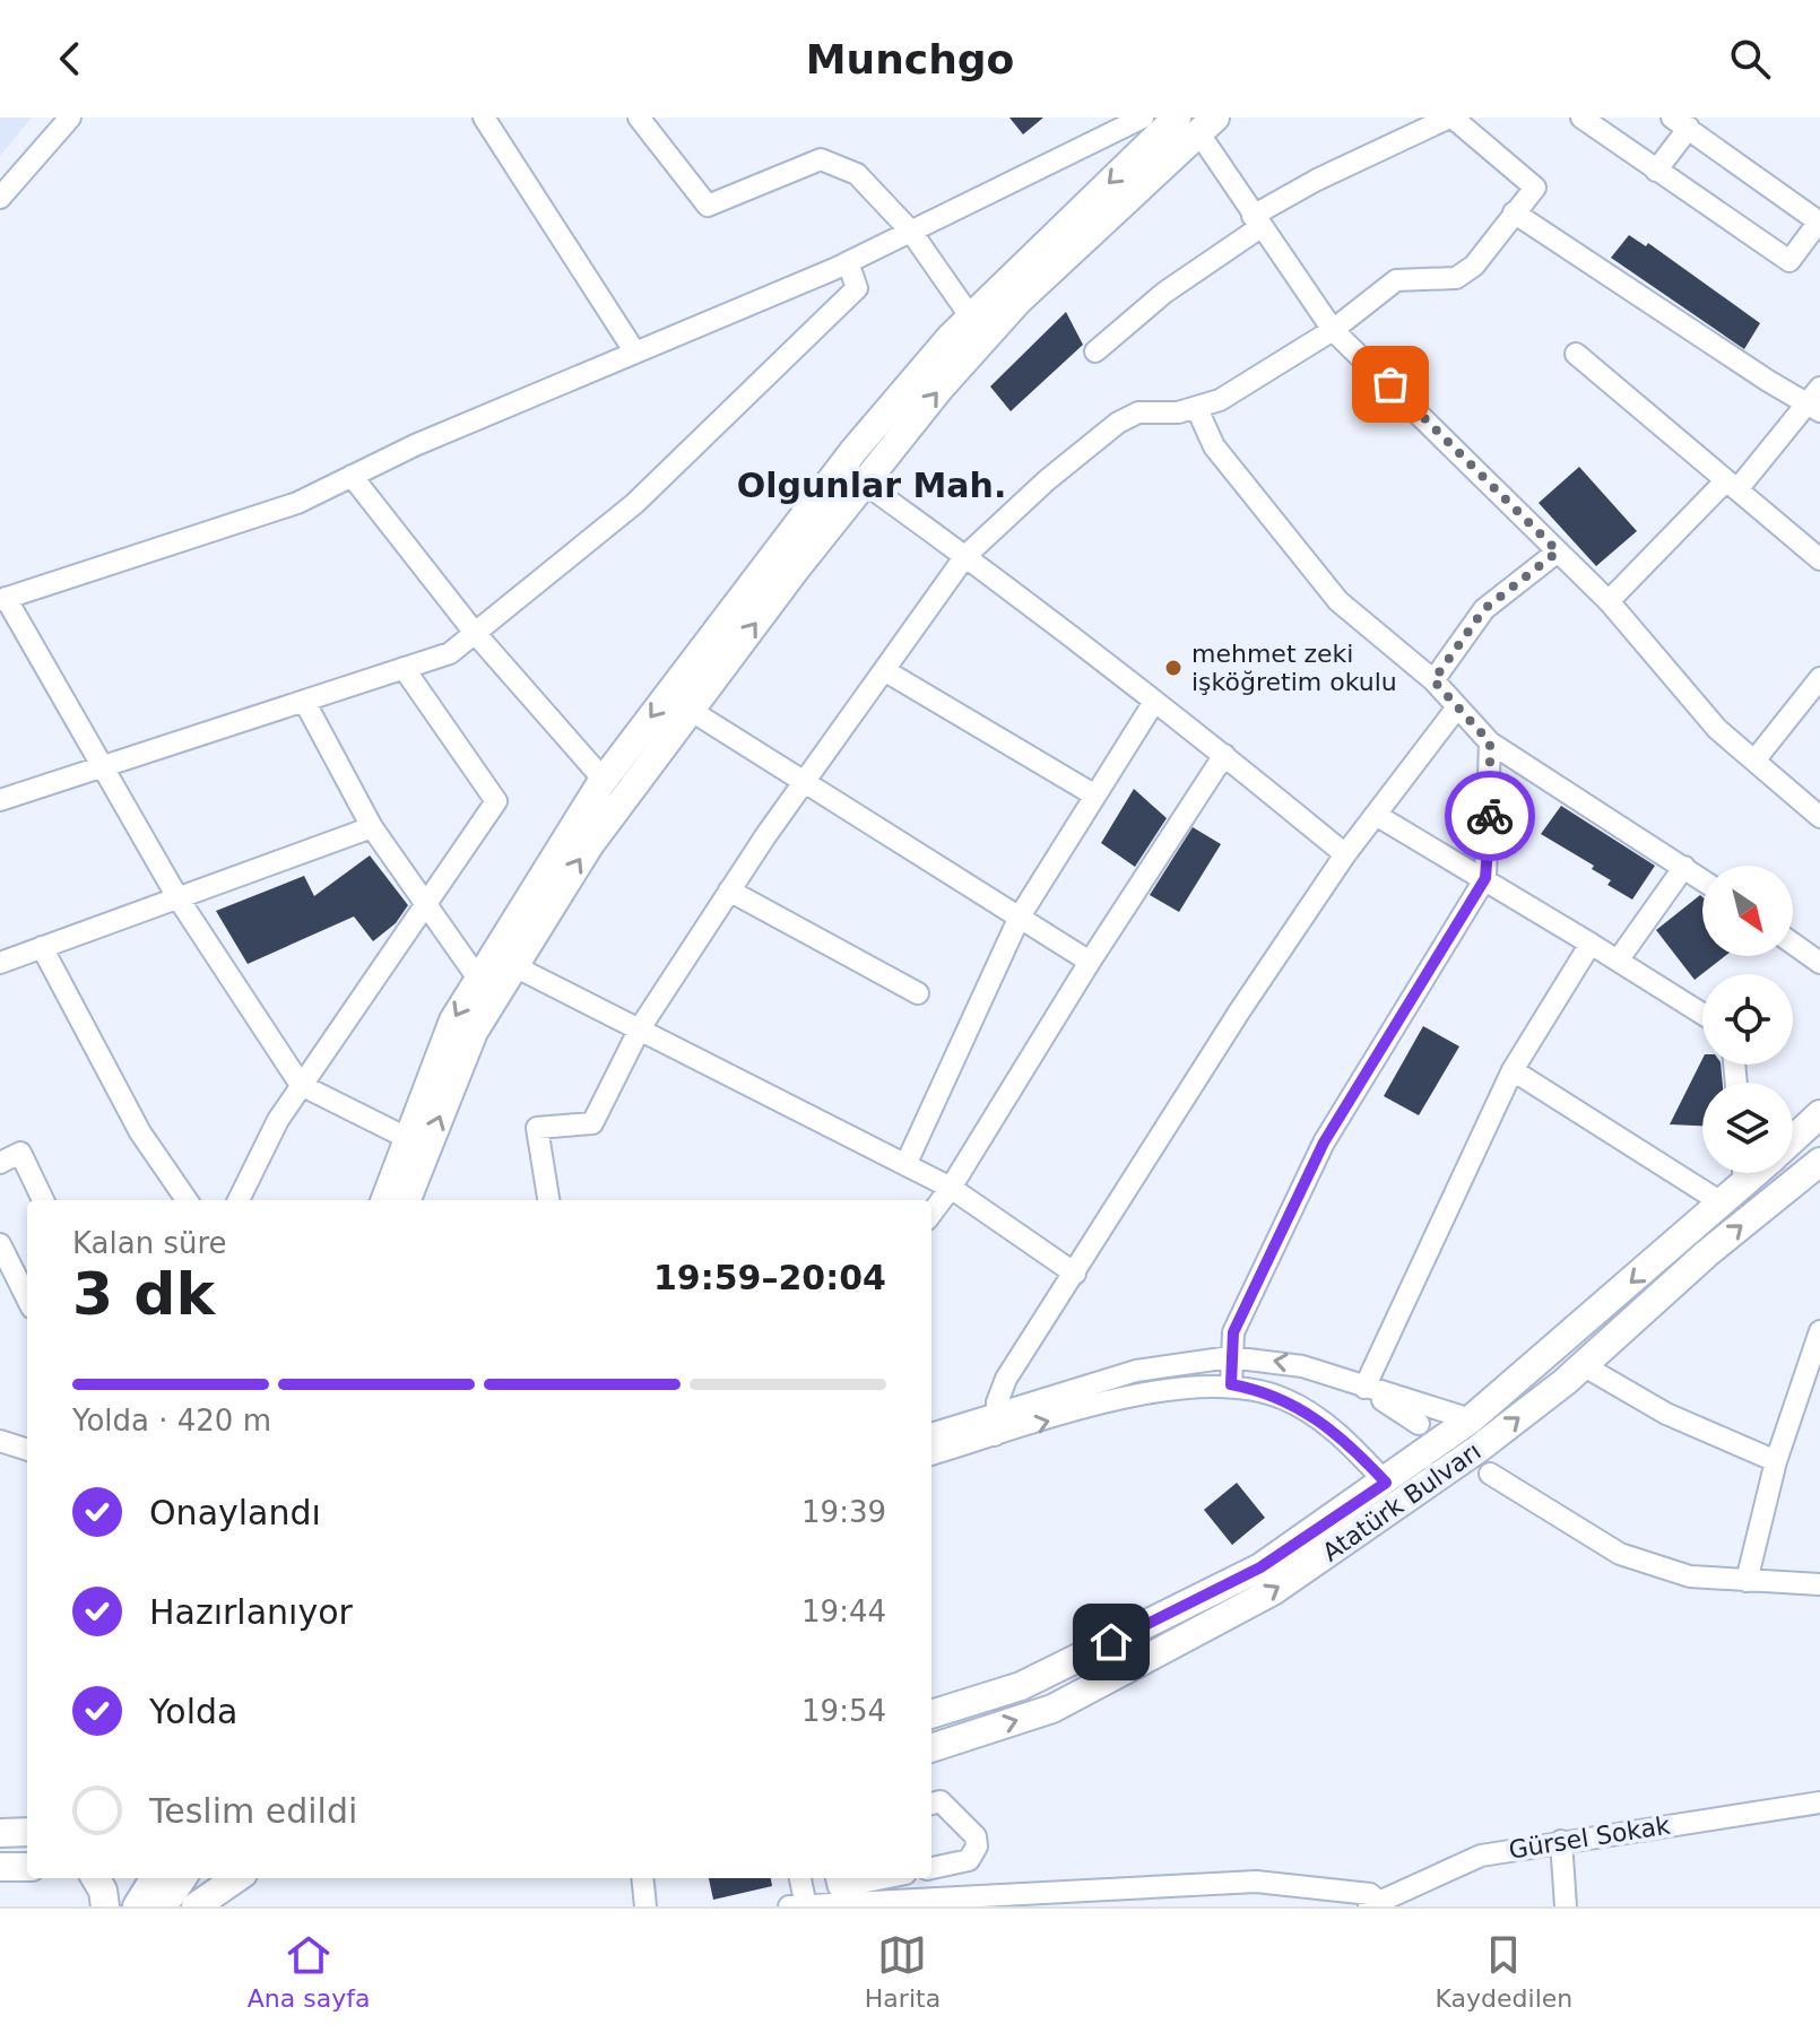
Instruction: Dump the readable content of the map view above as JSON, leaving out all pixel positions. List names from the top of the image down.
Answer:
{
  "streets": {
    "main road": ["Atatürk Bulvarı"],
    "street": ["Gürsel Sokak"]
  },
  "districts": ["Olgunlar Mah."],
  "places": ["mehmet zeki işköğretim okulu"],
  "north": "bottom right",
  "page": {
    "header": "Munchgo",
    "heading": ["3 dk", "Kalan süre", "19:59–20:04"],
    "bar": "Yolda · 420 m",
    "list": [
      ["Onaylandı", "19:39"],
      ["Hazırlanıyor", "19:44"],
      ["Yolda", "19:54"],
      "Teslim edildi"
    ],
    "tabs": ["Ana sayfa", "Harita", "Kaydedilen"]
  }
}
